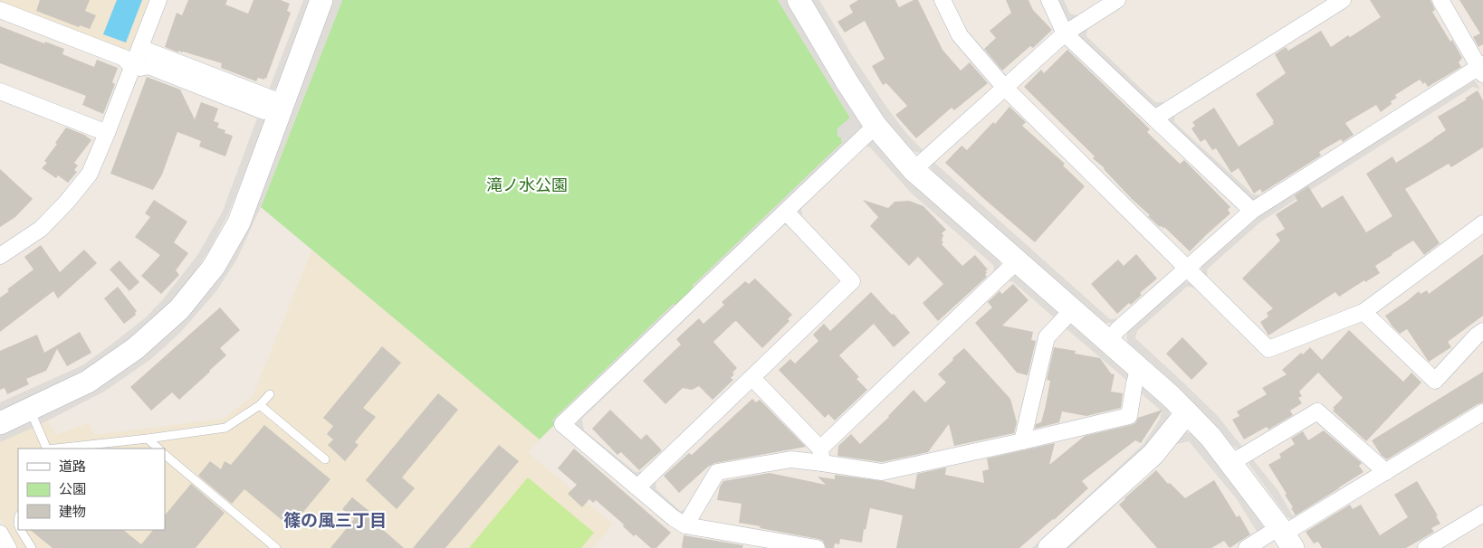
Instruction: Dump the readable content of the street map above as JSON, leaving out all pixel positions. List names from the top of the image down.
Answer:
{
  "districts": ["篠の風三丁目"],
  "parks": ["滝ノ水公園"],
  "legend": ["道路", "公園", "建物"]
}
